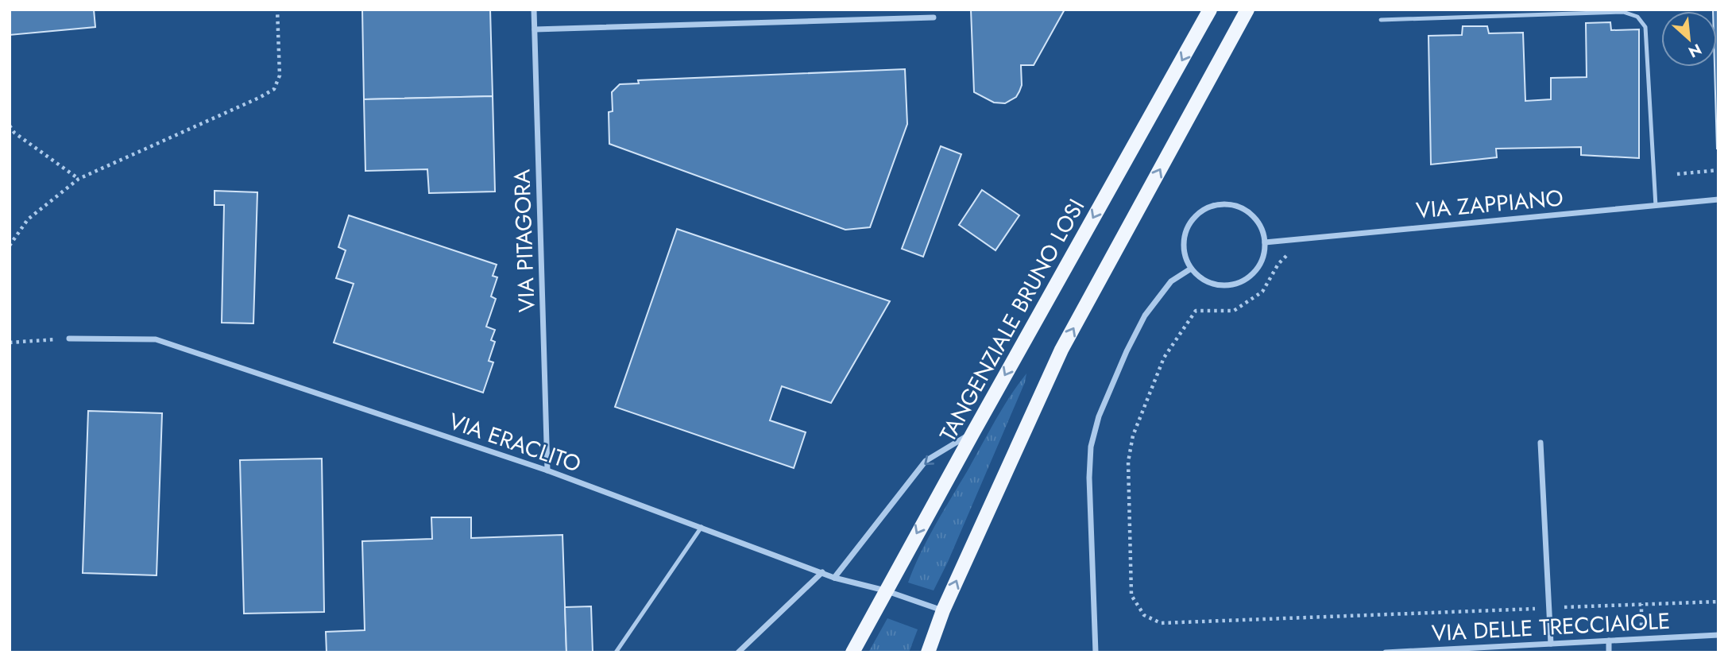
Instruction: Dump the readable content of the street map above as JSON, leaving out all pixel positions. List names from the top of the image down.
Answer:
{
  "streets": {
    "main road": ["TANGENZIALE BRUNO LOSI"],
    "street": [
      "VIA ZAPPIANO",
      "VIA PITAGORA",
      "VIA ERACLITO",
      "VIA DELLE TRECCIAIOLE"
    ]
  },
  "crossings": [
    ["VIA PITAGORA", "VIA ERACLITO"],
    ["TANGENZIALE BRUNO LOSI", "VIA ERACLITO"]
  ],
  "north": "bottom right"
}
